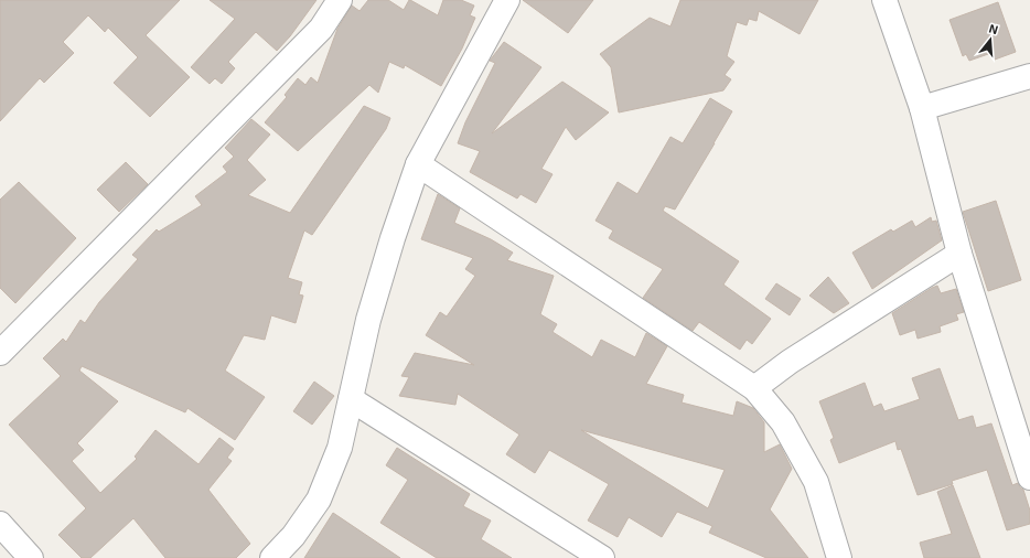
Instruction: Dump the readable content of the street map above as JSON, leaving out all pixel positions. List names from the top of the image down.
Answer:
{
  "north": "top"
}
